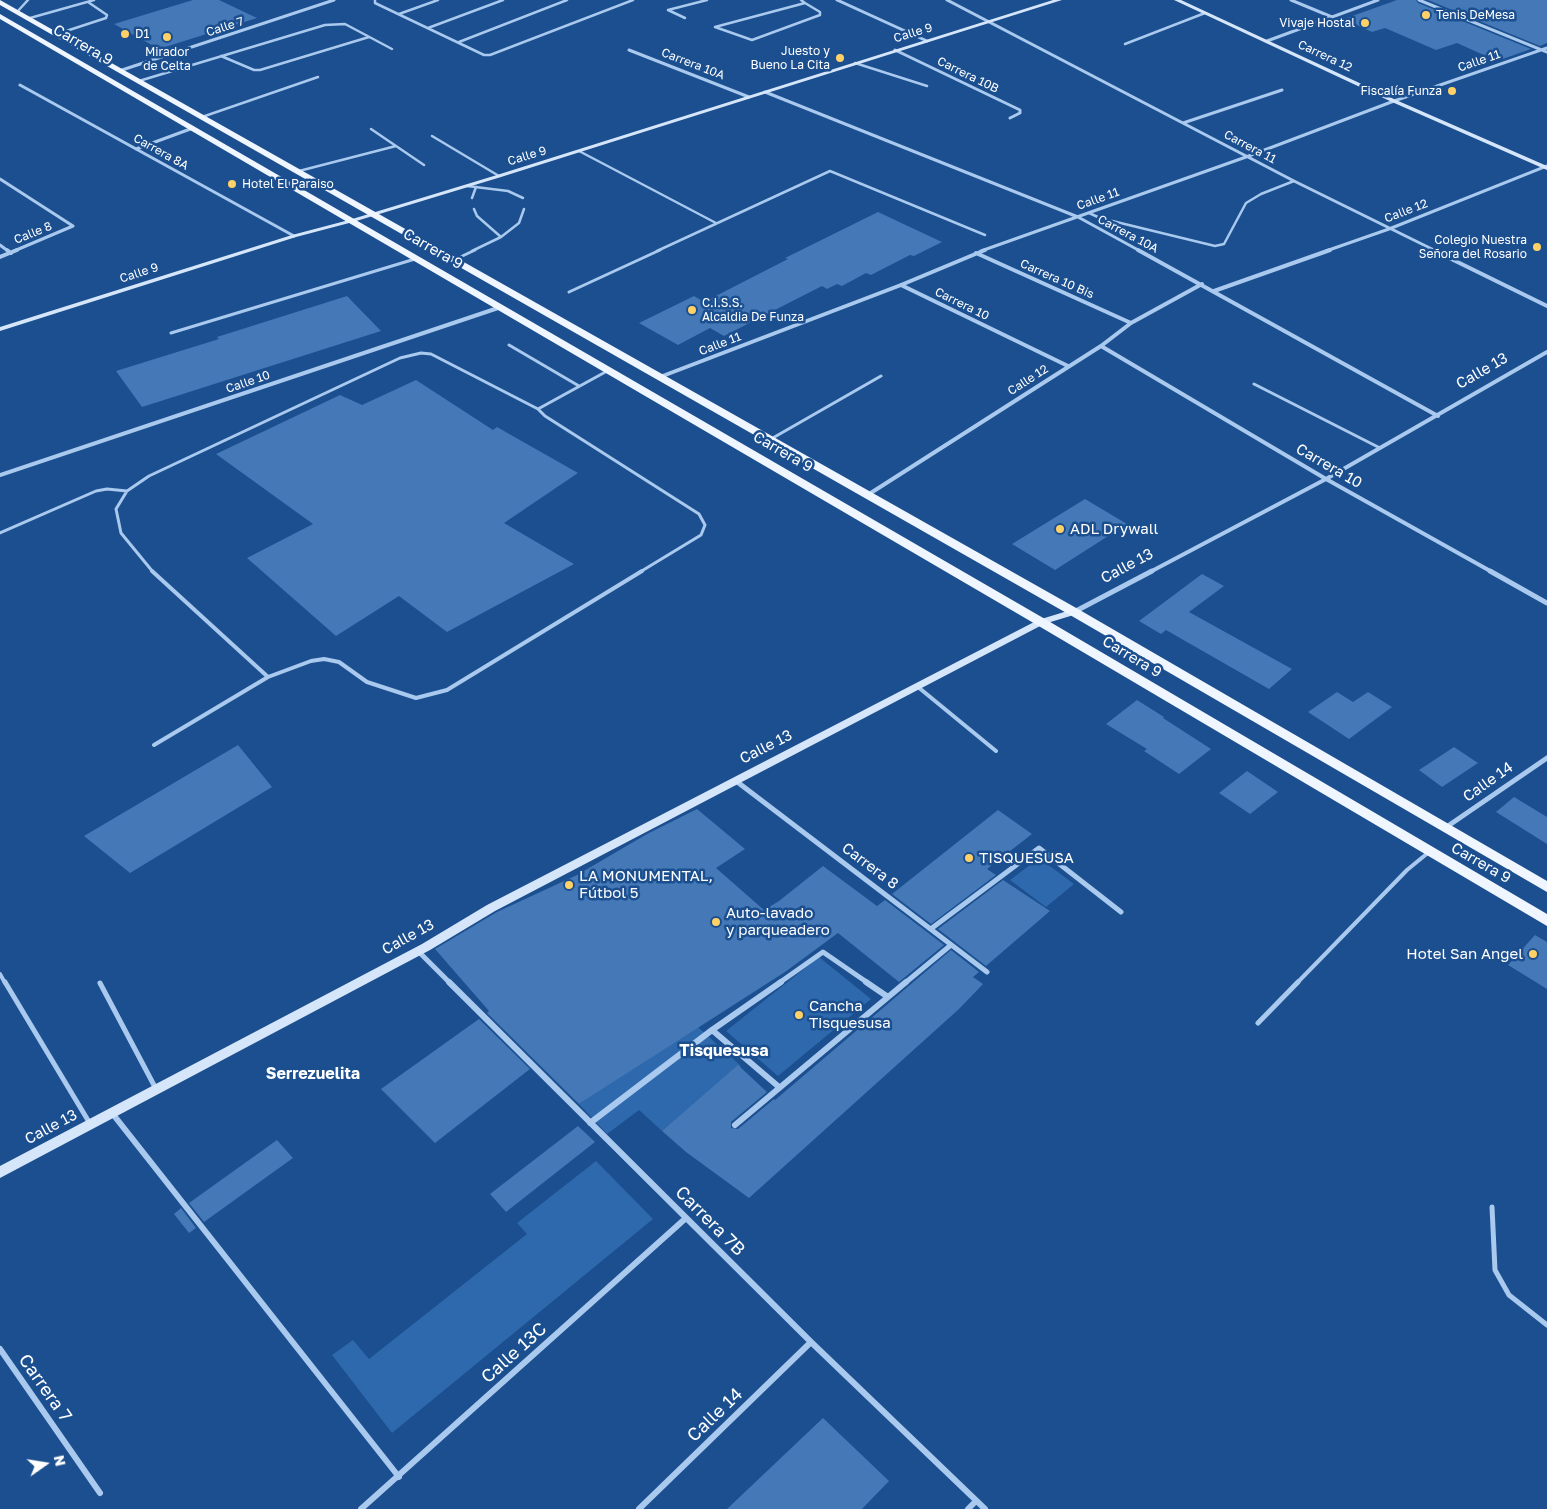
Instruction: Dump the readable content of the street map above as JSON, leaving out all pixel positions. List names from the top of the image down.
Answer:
{
  "streets": {
    "main road": [
      "Calle 9",
      "Carrera 9",
      "Carrera 12",
      "Calle 13"
    ],
    "street": [
      "Calle 7",
      "Calle 11",
      "Carrera 10A",
      "Carrera 10B",
      "Carrera 11",
      "Carrera 8A",
      "Calle 12",
      "Calle 8",
      "Carrera 10 Bis",
      "Carrera 10",
      "Calle 10",
      "Calle 14",
      "Carrera 8",
      "Carrera 7B",
      "Calle 13C",
      "Carrera 7"
    ]
  },
  "crossings": [
    ["Calle 7", "Carrera 9"],
    ["Calle 9", "Carrera 9"],
    ["Calle 9", "Carrera 10A"],
    ["Calle 9", "Carrera 10B"],
    ["Calle 9", "Carrera 11"],
    ["Calle 9", "Carrera 8A"],
    ["Carrera 9", "Calle 11"],
    ["Carrera 9", "Calle 12"],
    ["Carrera 9", "Calle 13"],
    ["Carrera 9", "Calle 10"],
    ["Carrera 9", "Calle 14"],
    ["Carrera 12", "Calle 11"],
    ["Carrera 12", "Calle 12"],
    ["Calle 11", "Carrera 10A"],
    ["Calle 11", "Carrera 11"],
    ["Calle 11", "Carrera 10 Bis"],
    ["Calle 11", "Carrera 10"],
    ["Carrera 10A", "Calle 12"],
    ["Carrera 10A", "Calle 13"],
    ["Carrera 11", "Calle 12"],
    ["Calle 12", "Carrera 10 Bis"],
    ["Calle 12", "Carrera 10"],
    ["Carrera 10", "Calle 13"],
    ["Calle 13", "Carrera 8"],
    ["Calle 13", "Carrera 7B"],
    ["Calle 14", "Carrera 7B"],
    ["Carrera 7B", "Calle 13C"]
  ],
  "districts": ["Tisquesusa", "Serrezuelita"],
  "places": [
    "Tenis DeMesa",
    "Vivaje Hostal",
    "D1",
    "Mirador de Celta",
    "Juesto y Bueno La Cita",
    "Fiscalía Funza",
    "Hotel El Paraiso",
    "Colegio Nuestra Señora del Rosario",
    "C.I.S.S. Alcaldia De Funza",
    "ADL Drywall",
    "TISQUESUSA",
    "LA MONUMENTAL, Fútbol 5",
    "Auto-lavado y parqueadero",
    "Hotel San Angel",
    "Cancha Tisquesusa"
  ],
  "north": "right"
}
